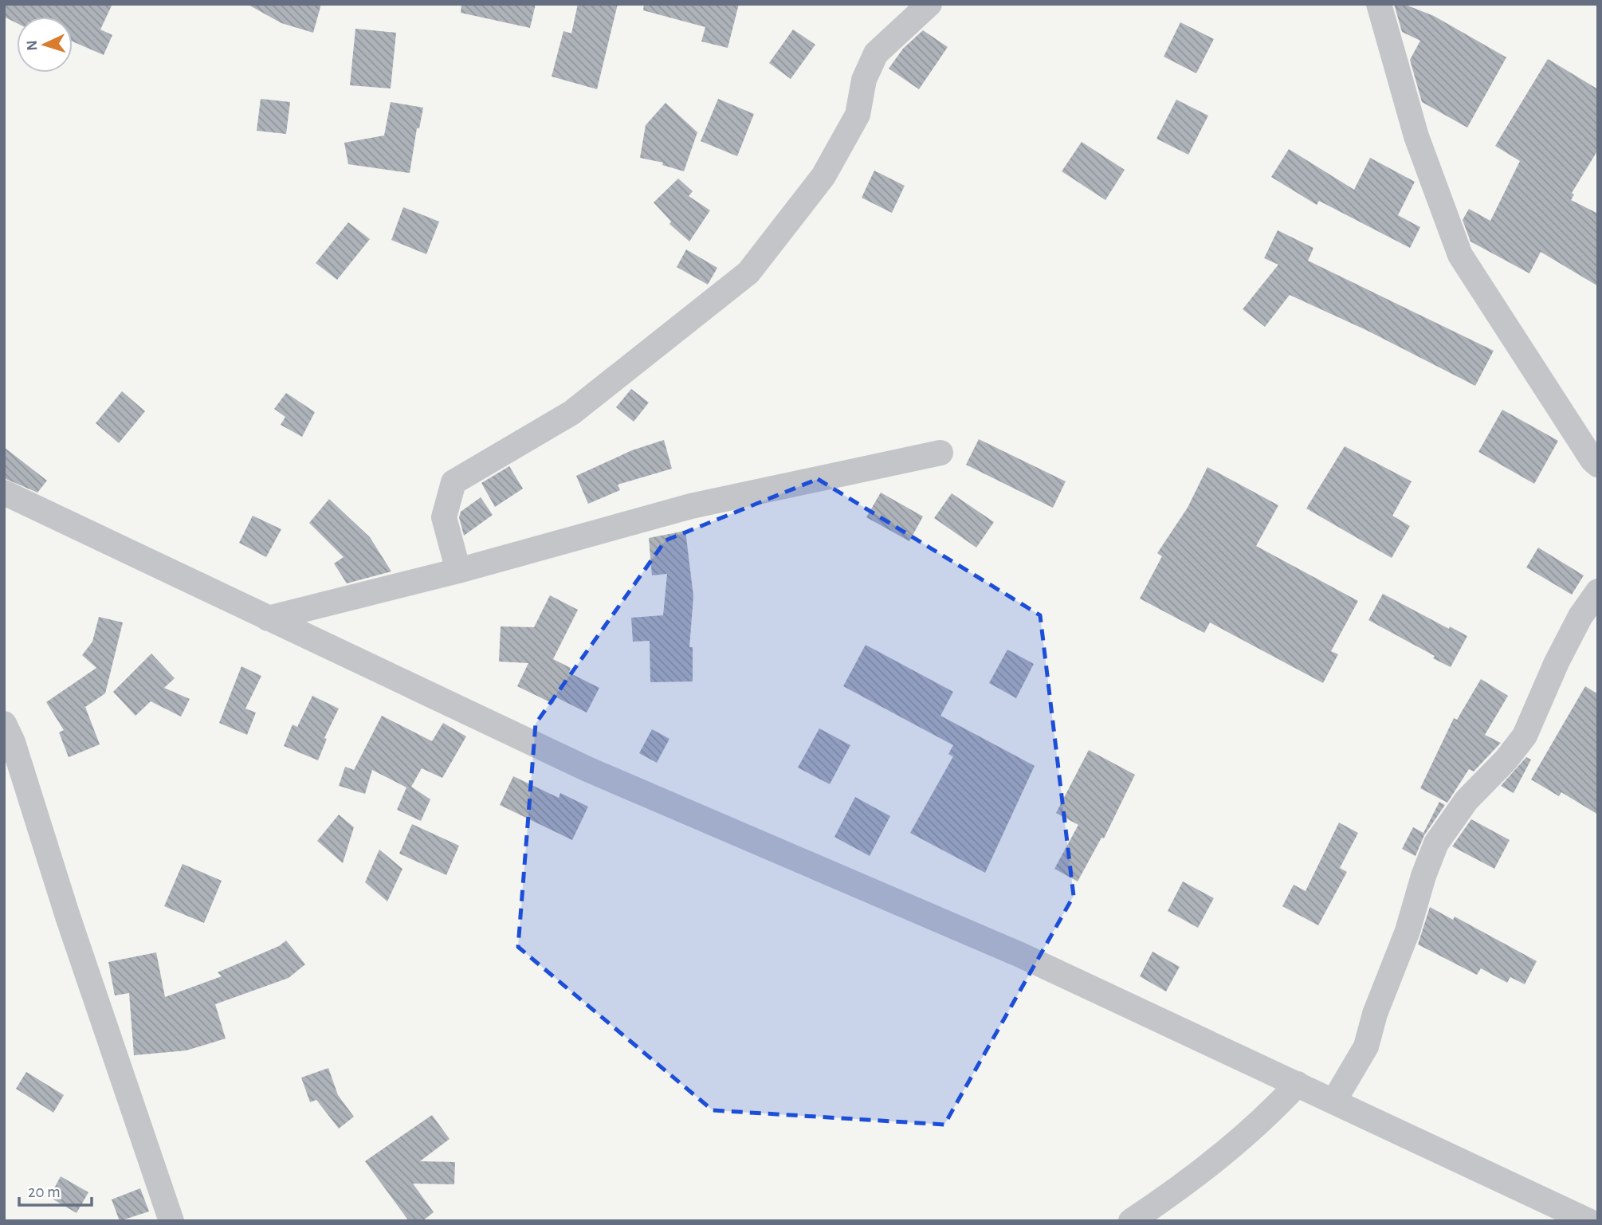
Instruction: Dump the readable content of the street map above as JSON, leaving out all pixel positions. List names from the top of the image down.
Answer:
{
  "scale_bar": "20 m",
  "north": "left"
}
